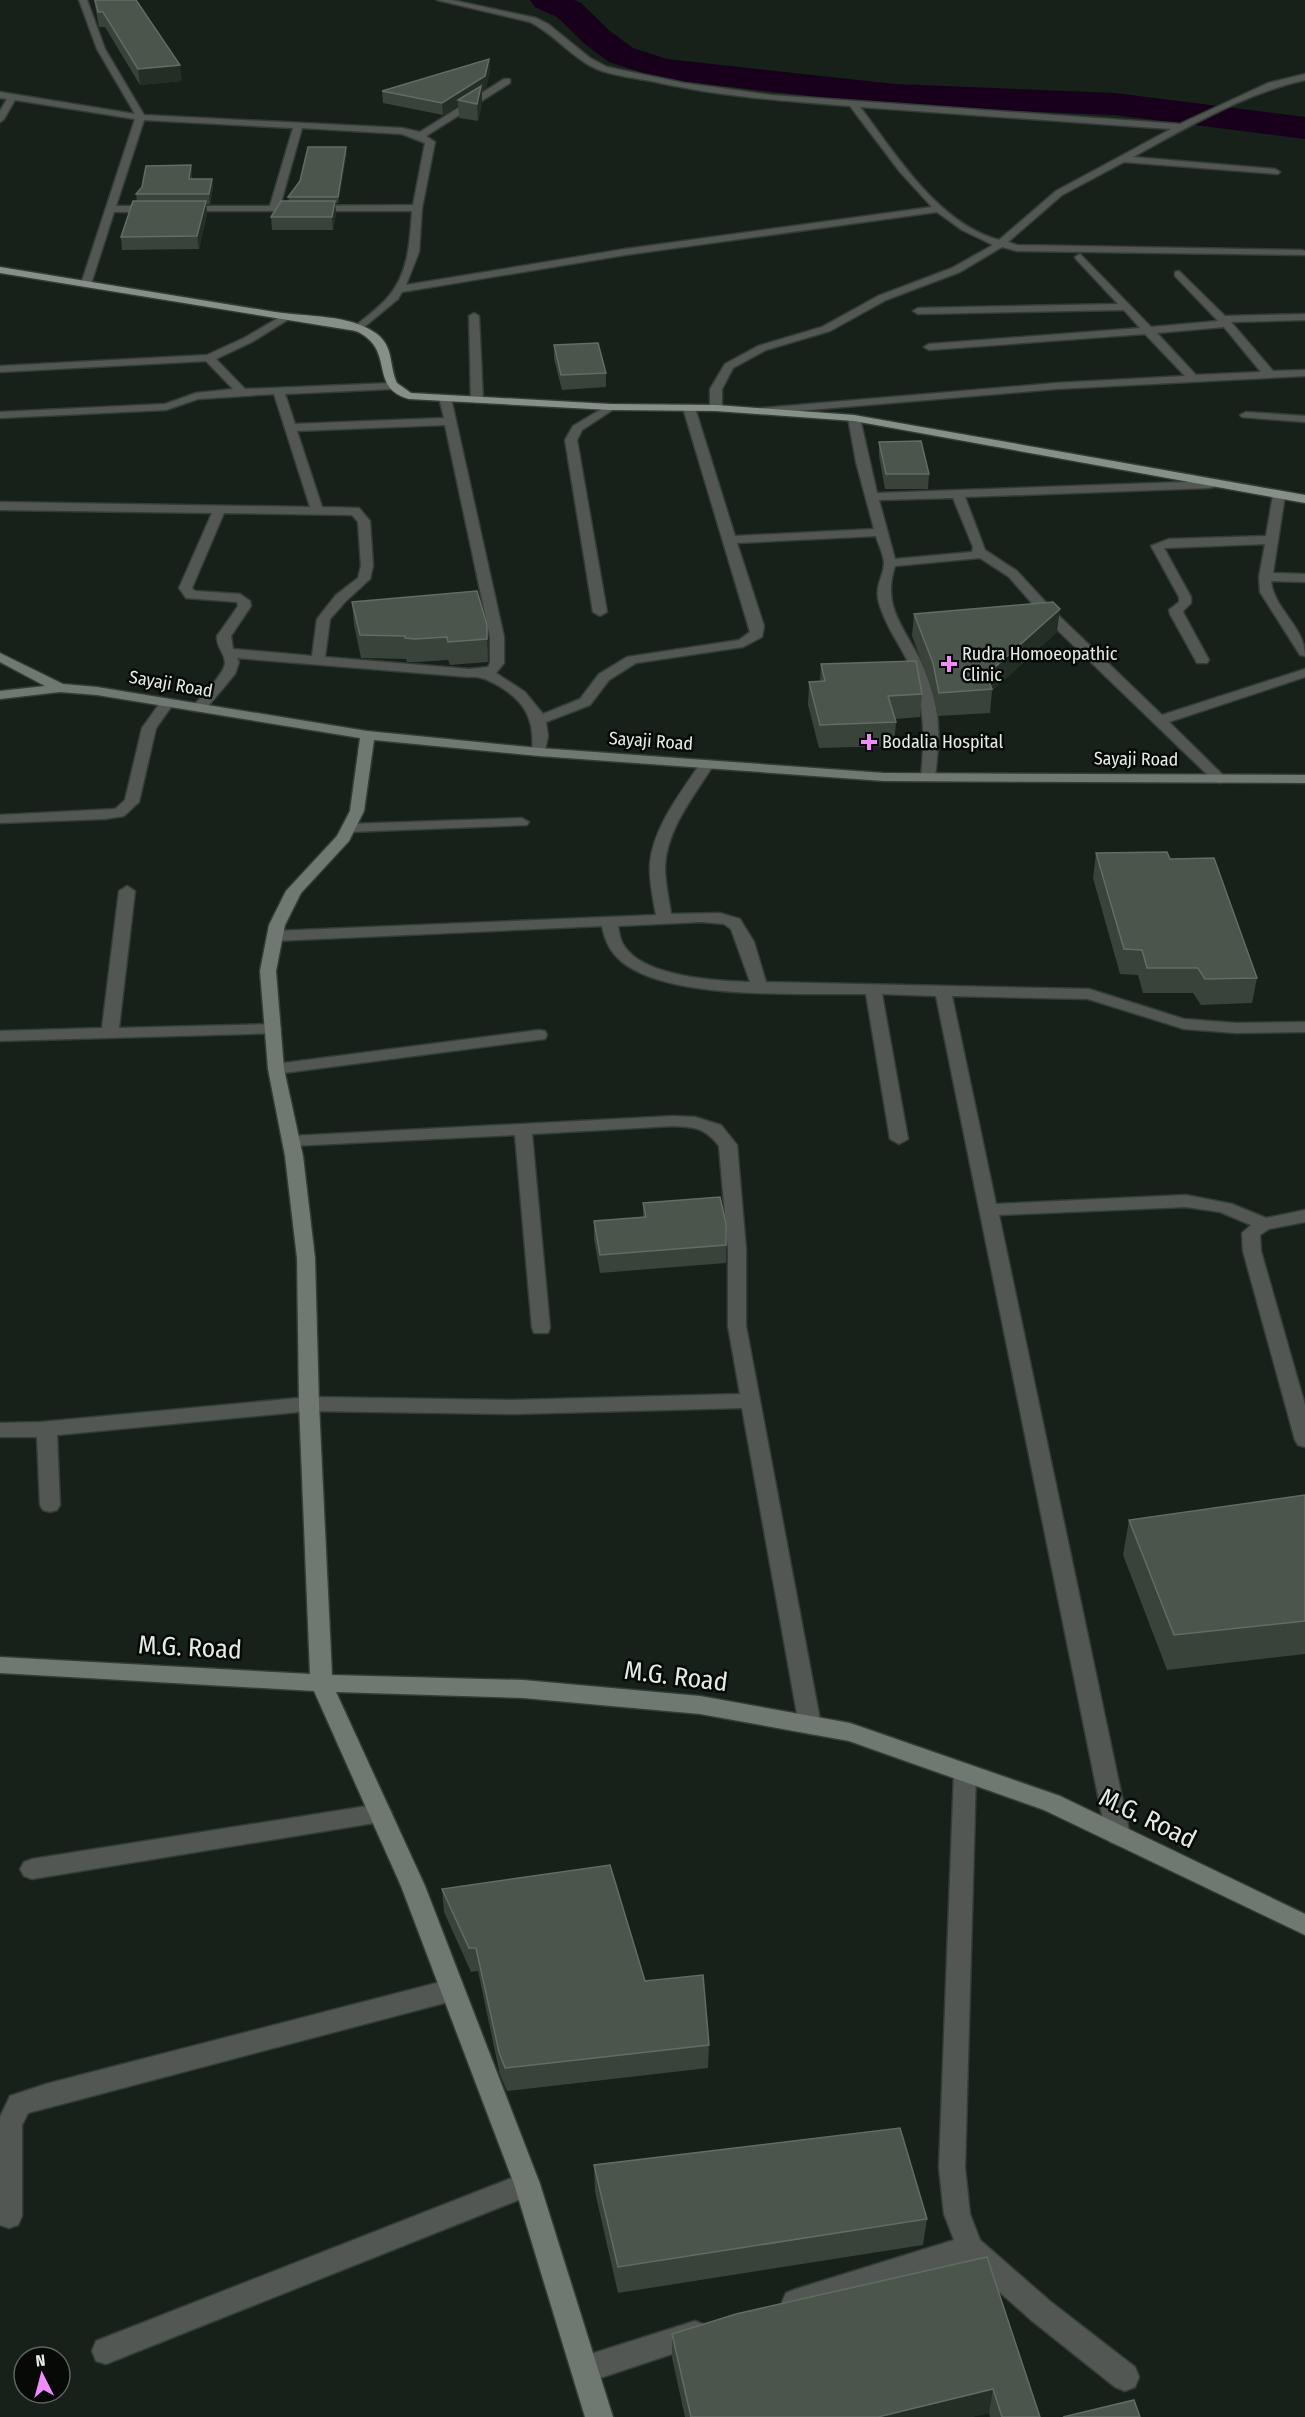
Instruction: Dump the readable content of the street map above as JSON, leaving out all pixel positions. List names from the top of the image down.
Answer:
{
  "streets": {
    "main road": ["Sayaji Road", "M.G. Road"]
  },
  "places": {
    "health": ["Rudra Homoeopathic Clinic", "Bodalia Hospital"]
  },
  "north": "top"
}
